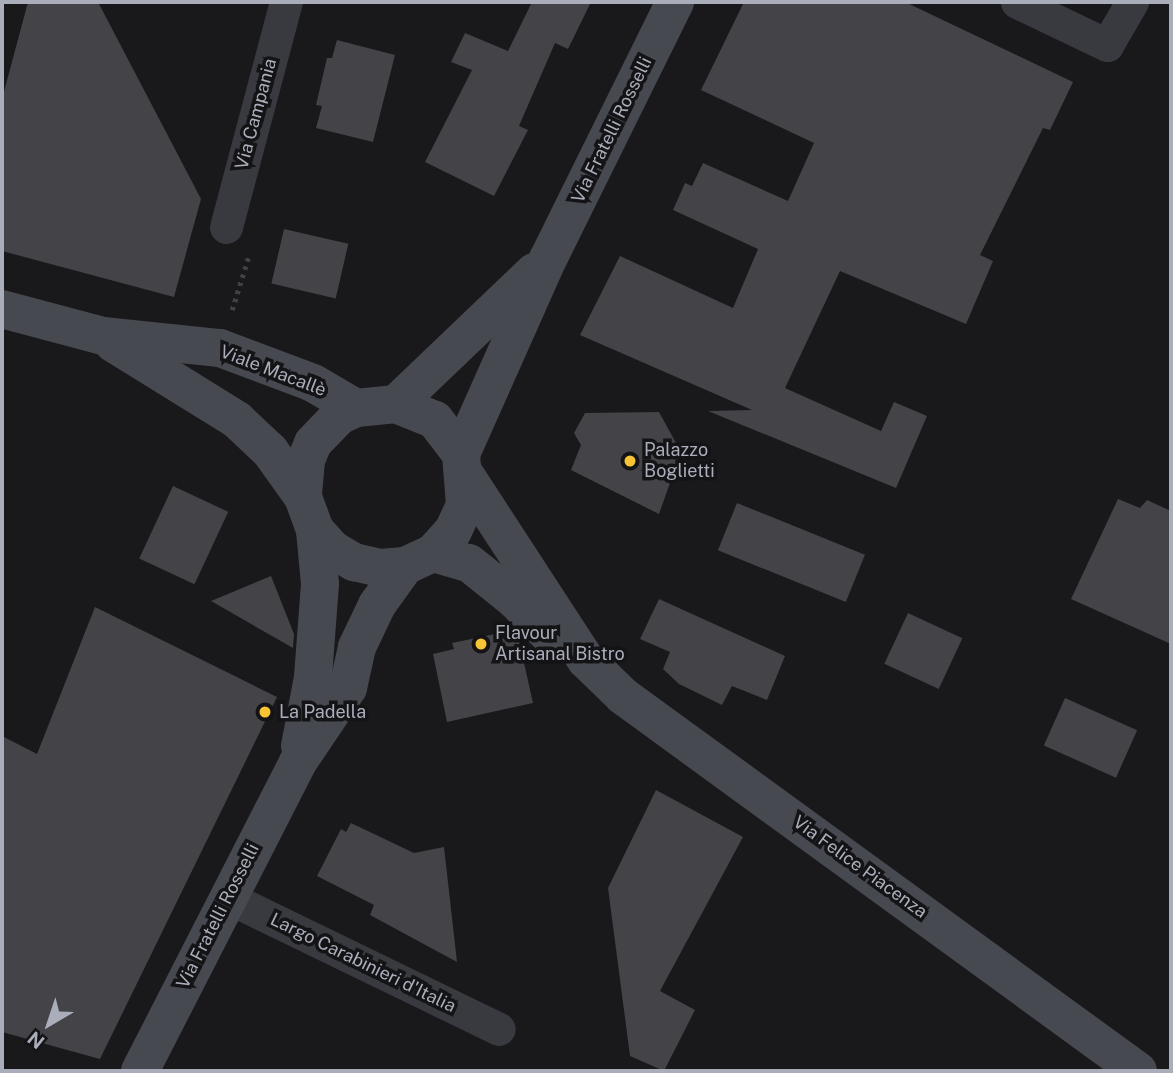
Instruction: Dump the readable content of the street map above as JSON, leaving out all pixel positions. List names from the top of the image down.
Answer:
{
  "streets": {
    "street": [
      "Via Campania",
      "Via Fratelli Rosselli",
      "Viale Macallè",
      "Via Felice Piacenza",
      "Largo Carabinieri d'Italia"
    ]
  },
  "crossings": [
    ["Via Fratelli Rosselli", "Viale Macallè"],
    ["Via Fratelli Rosselli", "Via Felice Piacenza"],
    ["Via Fratelli Rosselli", "Largo Carabinieri d'Italia"],
    ["Viale Macallè", "Via Felice Piacenza"]
  ],
  "places": ["Palazzo Boglietti", "Flavour Artisanal Bistro", "La Padella"],
  "north": "bottom left"
}
